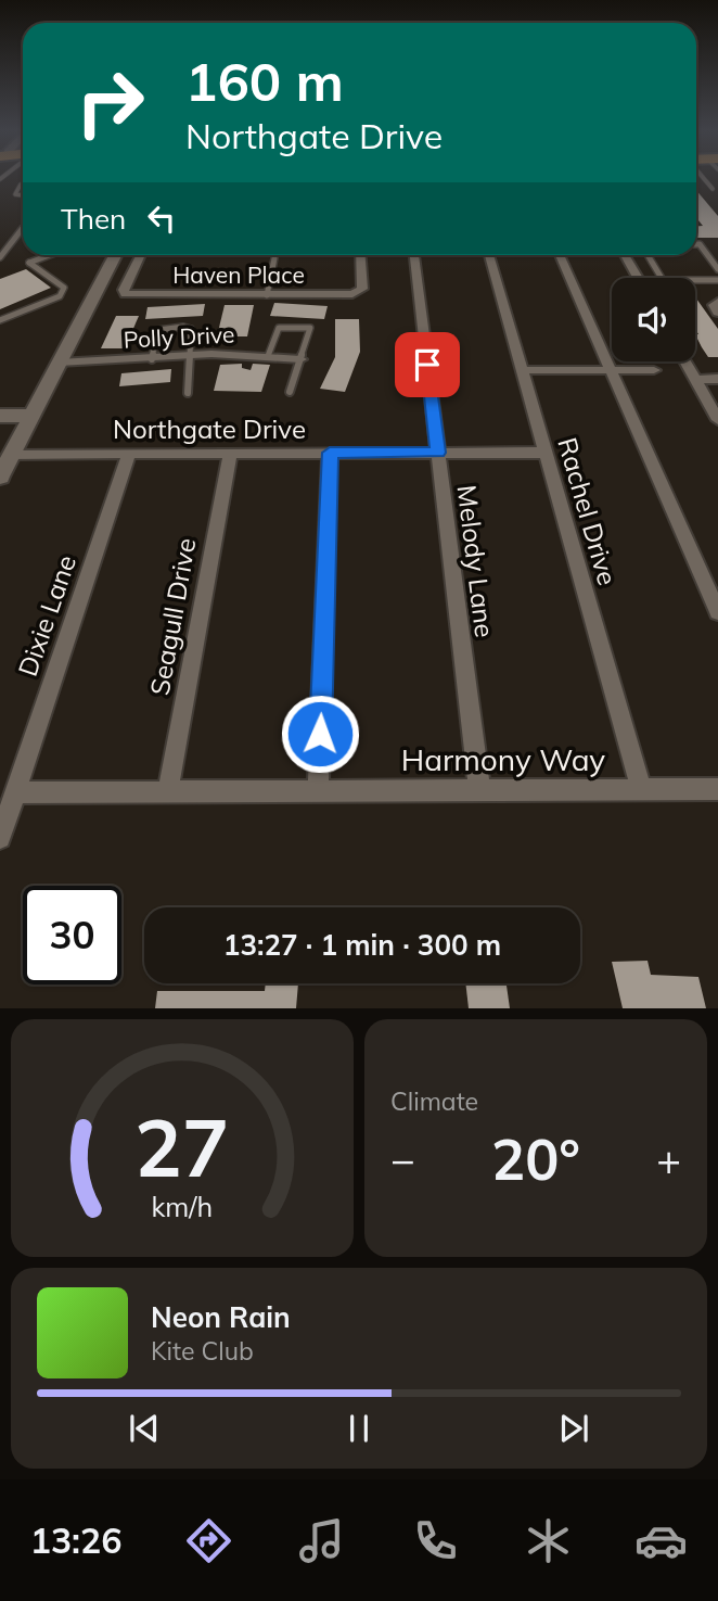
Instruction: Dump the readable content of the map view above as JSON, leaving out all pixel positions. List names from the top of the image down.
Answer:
{
  "streets": {
    "street": [
      "Haven Place",
      "Polly Drive",
      "Northgate Drive",
      "Rachel Drive",
      "Melody Lane",
      "Dixie Lane",
      "Seagull Drive",
      "Harmony Way"
    ]
  },
  "crossings": [
    ["Northgate Drive", "Rachel Drive"],
    ["Northgate Drive", "Melody Lane"],
    ["Northgate Drive", "Dixie Lane"],
    ["Northgate Drive", "Seagull Drive"],
    ["Rachel Drive", "Harmony Way"],
    ["Melody Lane", "Harmony Way"],
    ["Dixie Lane", "Harmony Way"],
    ["Seagull Drive", "Harmony Way"]
  ],
  "page": {
    "turn": ["160 m", "Northgate Drive"],
    "then": "Then",
    "limit": "30",
    "trip": "13:27 · 1 min · 300 m",
    "tile": "Climate",
    "heat": ["−", "20°", "+"],
    "song": ["Neon Rain", "Kite Club"],
    "tabs": "13:26",
    "gauge": ["27", "km/h"]
  }
}
